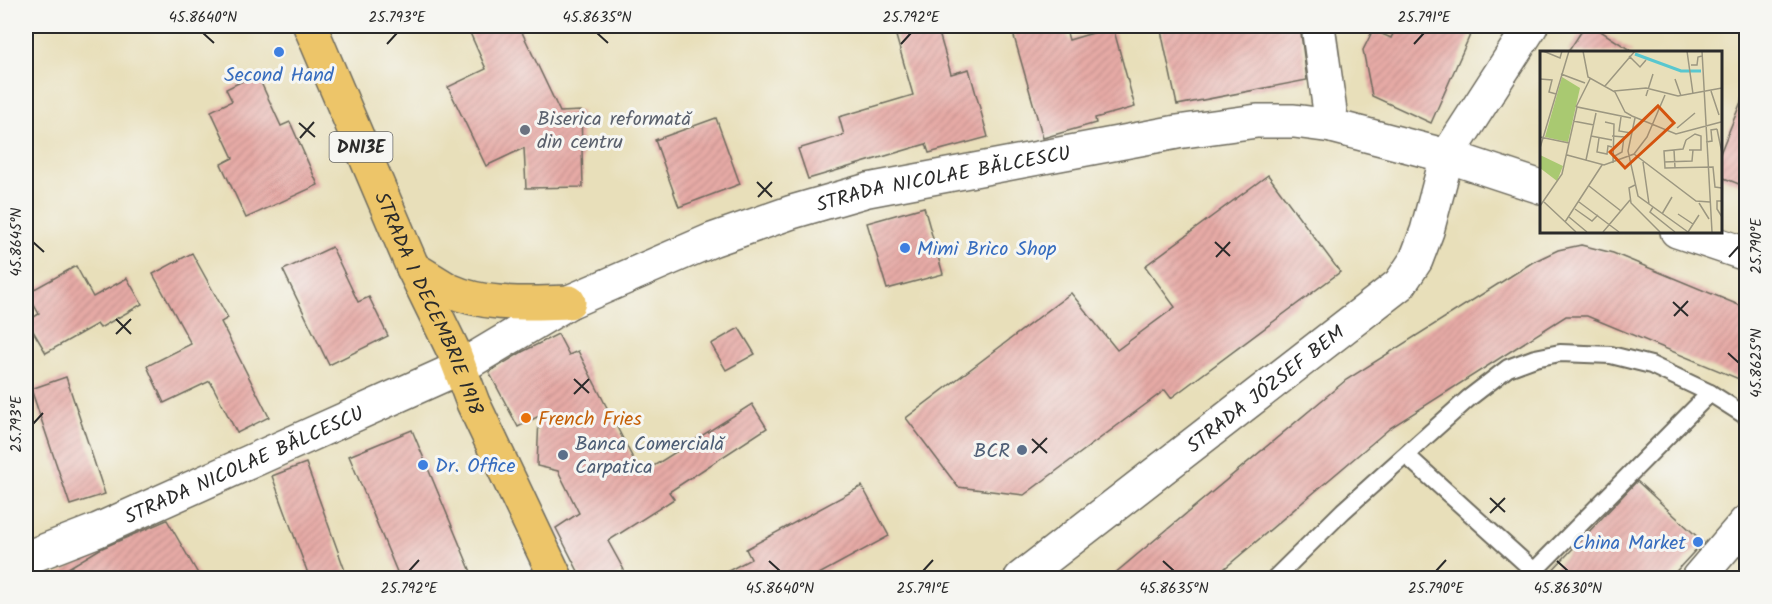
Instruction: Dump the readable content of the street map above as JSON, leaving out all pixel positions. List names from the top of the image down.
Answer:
{
  "streets": {
    "main road": ["DN13E", "STRADA 1 DECEMBRIE 1918"],
    "street": ["STRADA NICOLAE BĂLCESCU", "STRADA JÓZSEF BEM"]
  },
  "crossings": [
    ["STRADA NICOLAE BĂLCESCU", "STRADA 1 DECEMBRIE 1918"],
    ["STRADA NICOLAE BĂLCESCU", "STRADA JÓZSEF BEM"]
  ],
  "places": [
    "Second Hand",
    "Biserica reformată din centru",
    "Mimi Brico Shop",
    "French Fries",
    "BCR",
    "Banca Comercială Carpatica",
    "Dr. Office",
    "China Market"
  ],
  "coordinates": [
    "45.8640°N",
    "25.793°E",
    "45.8635°N",
    "25.792°E",
    "25.791°E",
    "45.8645°N",
    "25.790°E",
    "45.8625°N",
    "45.8630°N"
  ]
}
